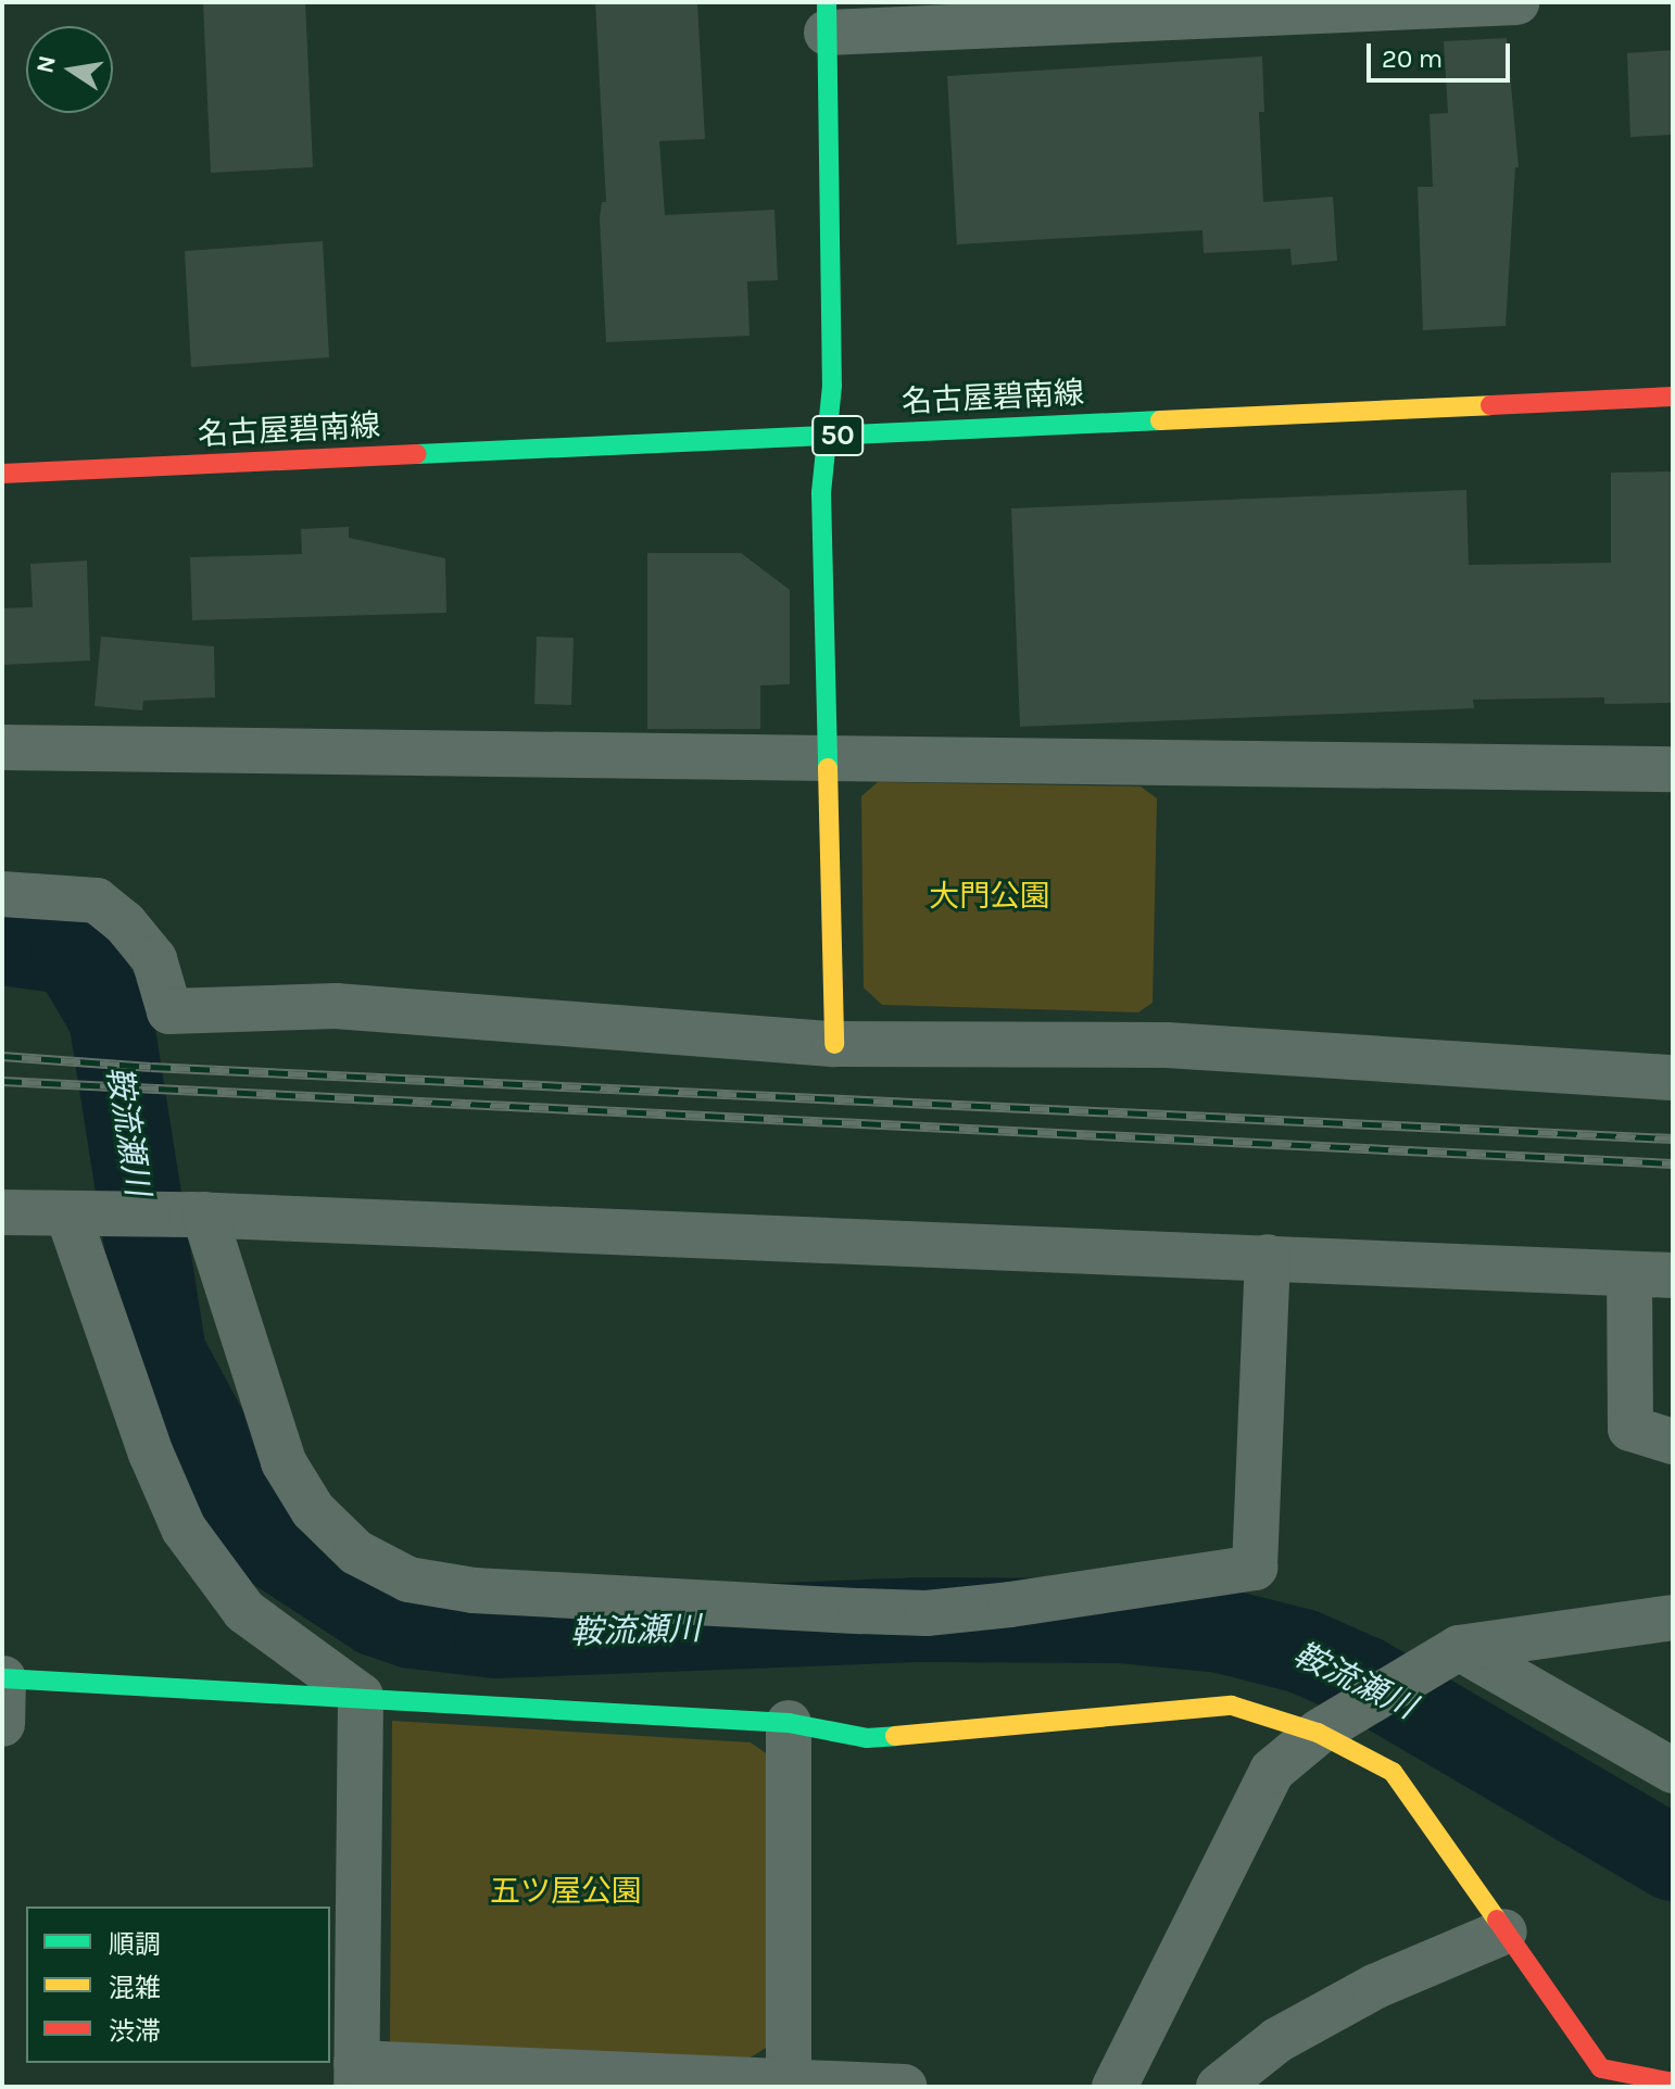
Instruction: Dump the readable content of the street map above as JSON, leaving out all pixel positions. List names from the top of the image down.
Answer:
{
  "streets": {
    "street": ["名古屋碧南線", "50"]
  },
  "water": ["鞍流瀬川"],
  "parks": ["大門公園", "五ツ屋公園"],
  "legend": ["順調", "混雑", "渋滞"],
  "scale_bar": "20 m",
  "north": "left"
}
